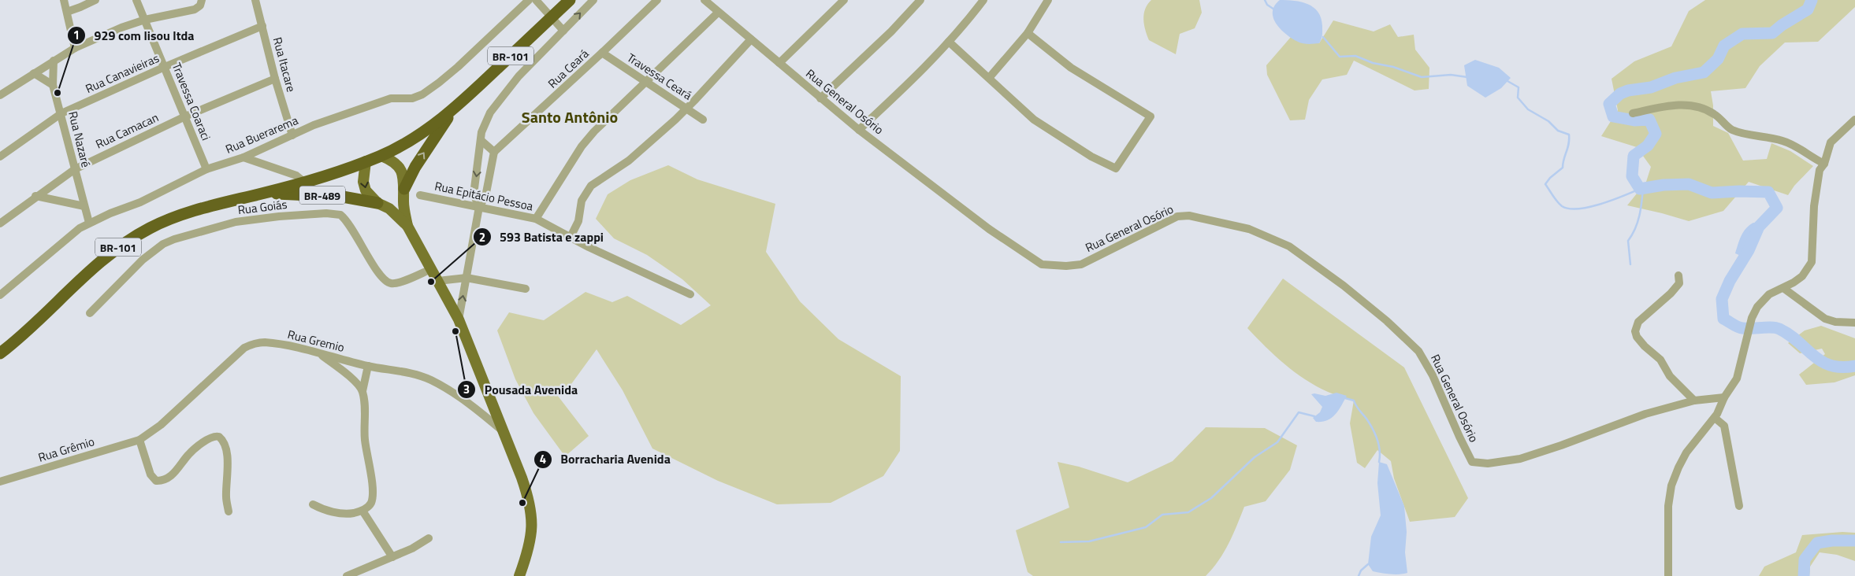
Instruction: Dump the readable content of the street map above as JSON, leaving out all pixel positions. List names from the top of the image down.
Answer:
{
  "streets": {
    "highway": ["BR-101", "BR-489"],
    "street": [
      "Rua Itacare",
      "Rua Ceará",
      "Rua Canavieiras",
      "Travessa Ceará",
      "Travessa Coaraci",
      "Rua General Osório",
      "Rua Camacan",
      "Rua Buerarema",
      "Rua Nazaré",
      "Rua Epitácio Pessoa",
      "Rua Goiás",
      "Rua Gremio",
      "Rua Grêmio"
    ]
  },
  "crossings": [
    ["BR-101", "BR-489"],
    ["Rua Itacare", "Rua Canavieiras"],
    ["Rua Itacare", "Rua Camacan"],
    ["Rua Itacare", "Rua Buerarema"],
    ["Rua Ceará", "Travessa Ceará"],
    ["Rua Canavieiras", "Travessa Coaraci"],
    ["Rua Canavieiras", "Rua Nazaré"],
    ["Travessa Coaraci", "Rua Camacan"],
    ["Travessa Coaraci", "Rua Buerarema"],
    ["Rua Camacan", "Rua Nazaré"],
    ["Rua Buerarema", "Rua Nazaré"],
    ["BR-489", "Rua Goiás"],
    ["BR-489", "Rua Gremio"],
    ["Rua Gremio", "Rua Grêmio"]
  ],
  "districts": ["Santo Antônio"],
  "places": [
    "929 com lisou ltda",
    "593 Batista e zappi",
    "Pousada Avenida",
    "Borracharia Avenida"
  ]
}
